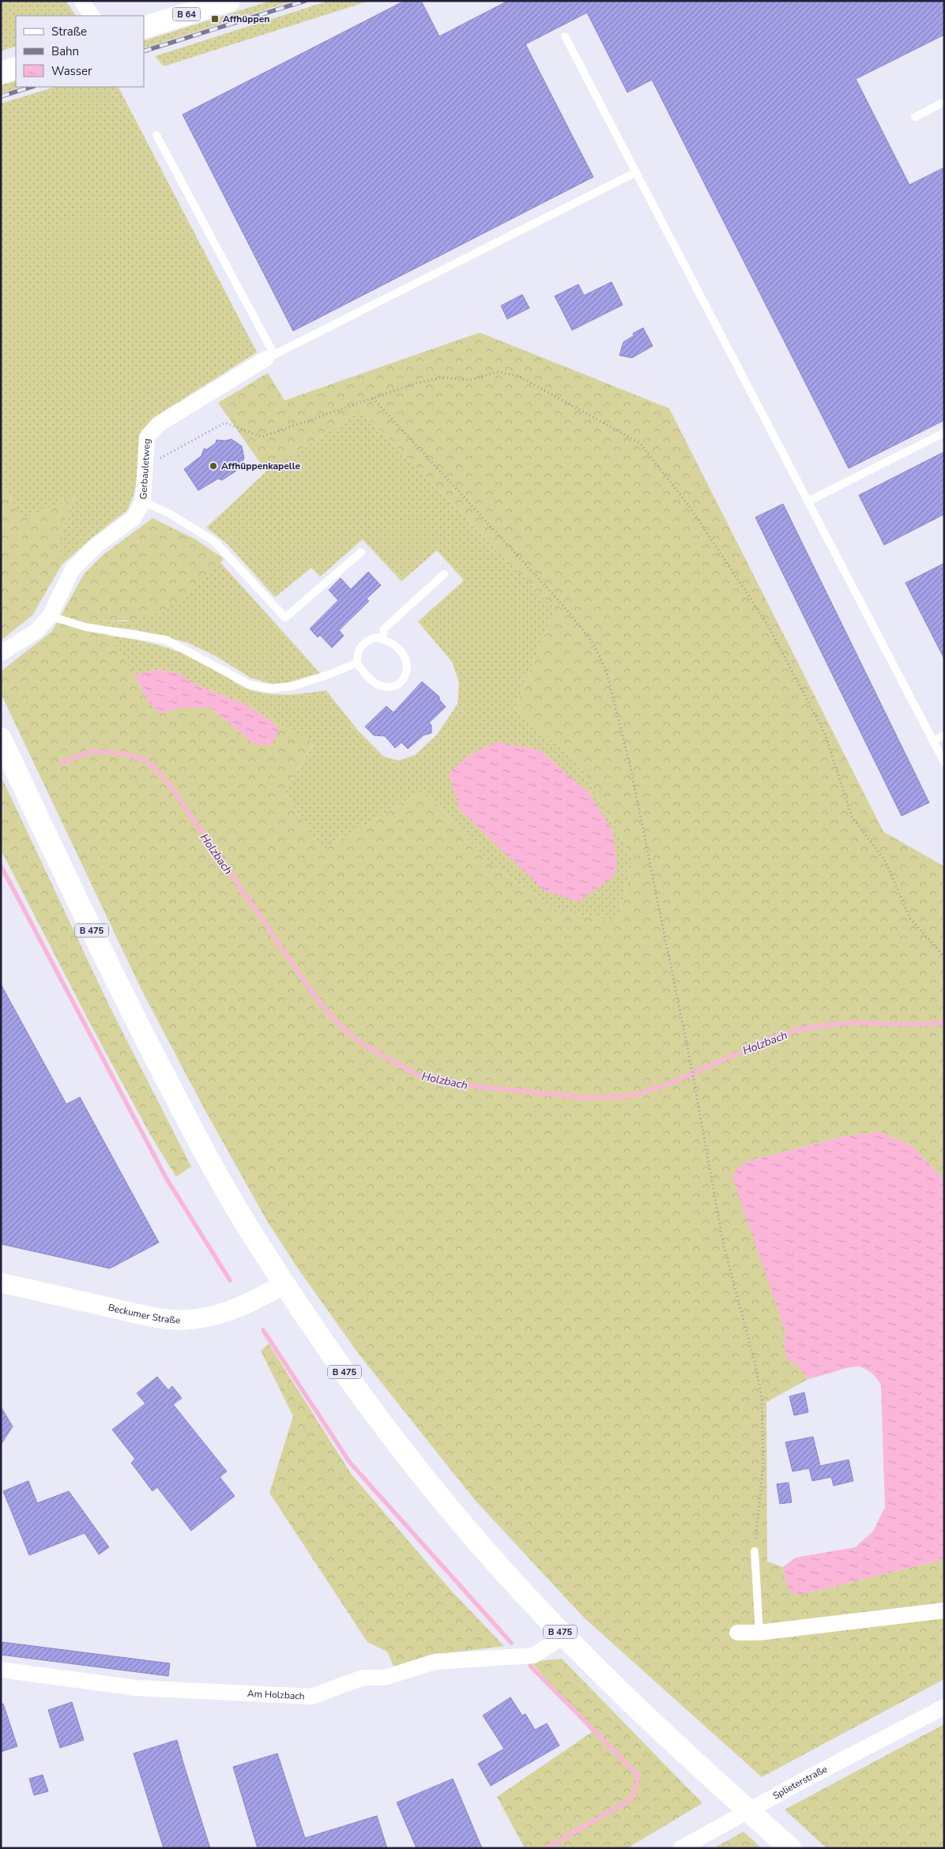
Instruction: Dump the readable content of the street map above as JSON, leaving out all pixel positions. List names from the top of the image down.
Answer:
{
  "streets": {
    "main road": ["B 64", "B 475"],
    "street": [
      "Gerbauletweg",
      "Beckumer Straße",
      "Am Holzbach",
      "Splieterstraße"
    ]
  },
  "crossings": [
    ["B 475", "Beckumer Straße"],
    ["B 475", "Am Holzbach"]
  ],
  "water": ["Holzbach"],
  "places": {
    "transit": ["Affhüppen"],
    "other": ["Affhüppenkapelle"]
  },
  "legend": ["Straße", "Bahn", "Wasser"]
}
